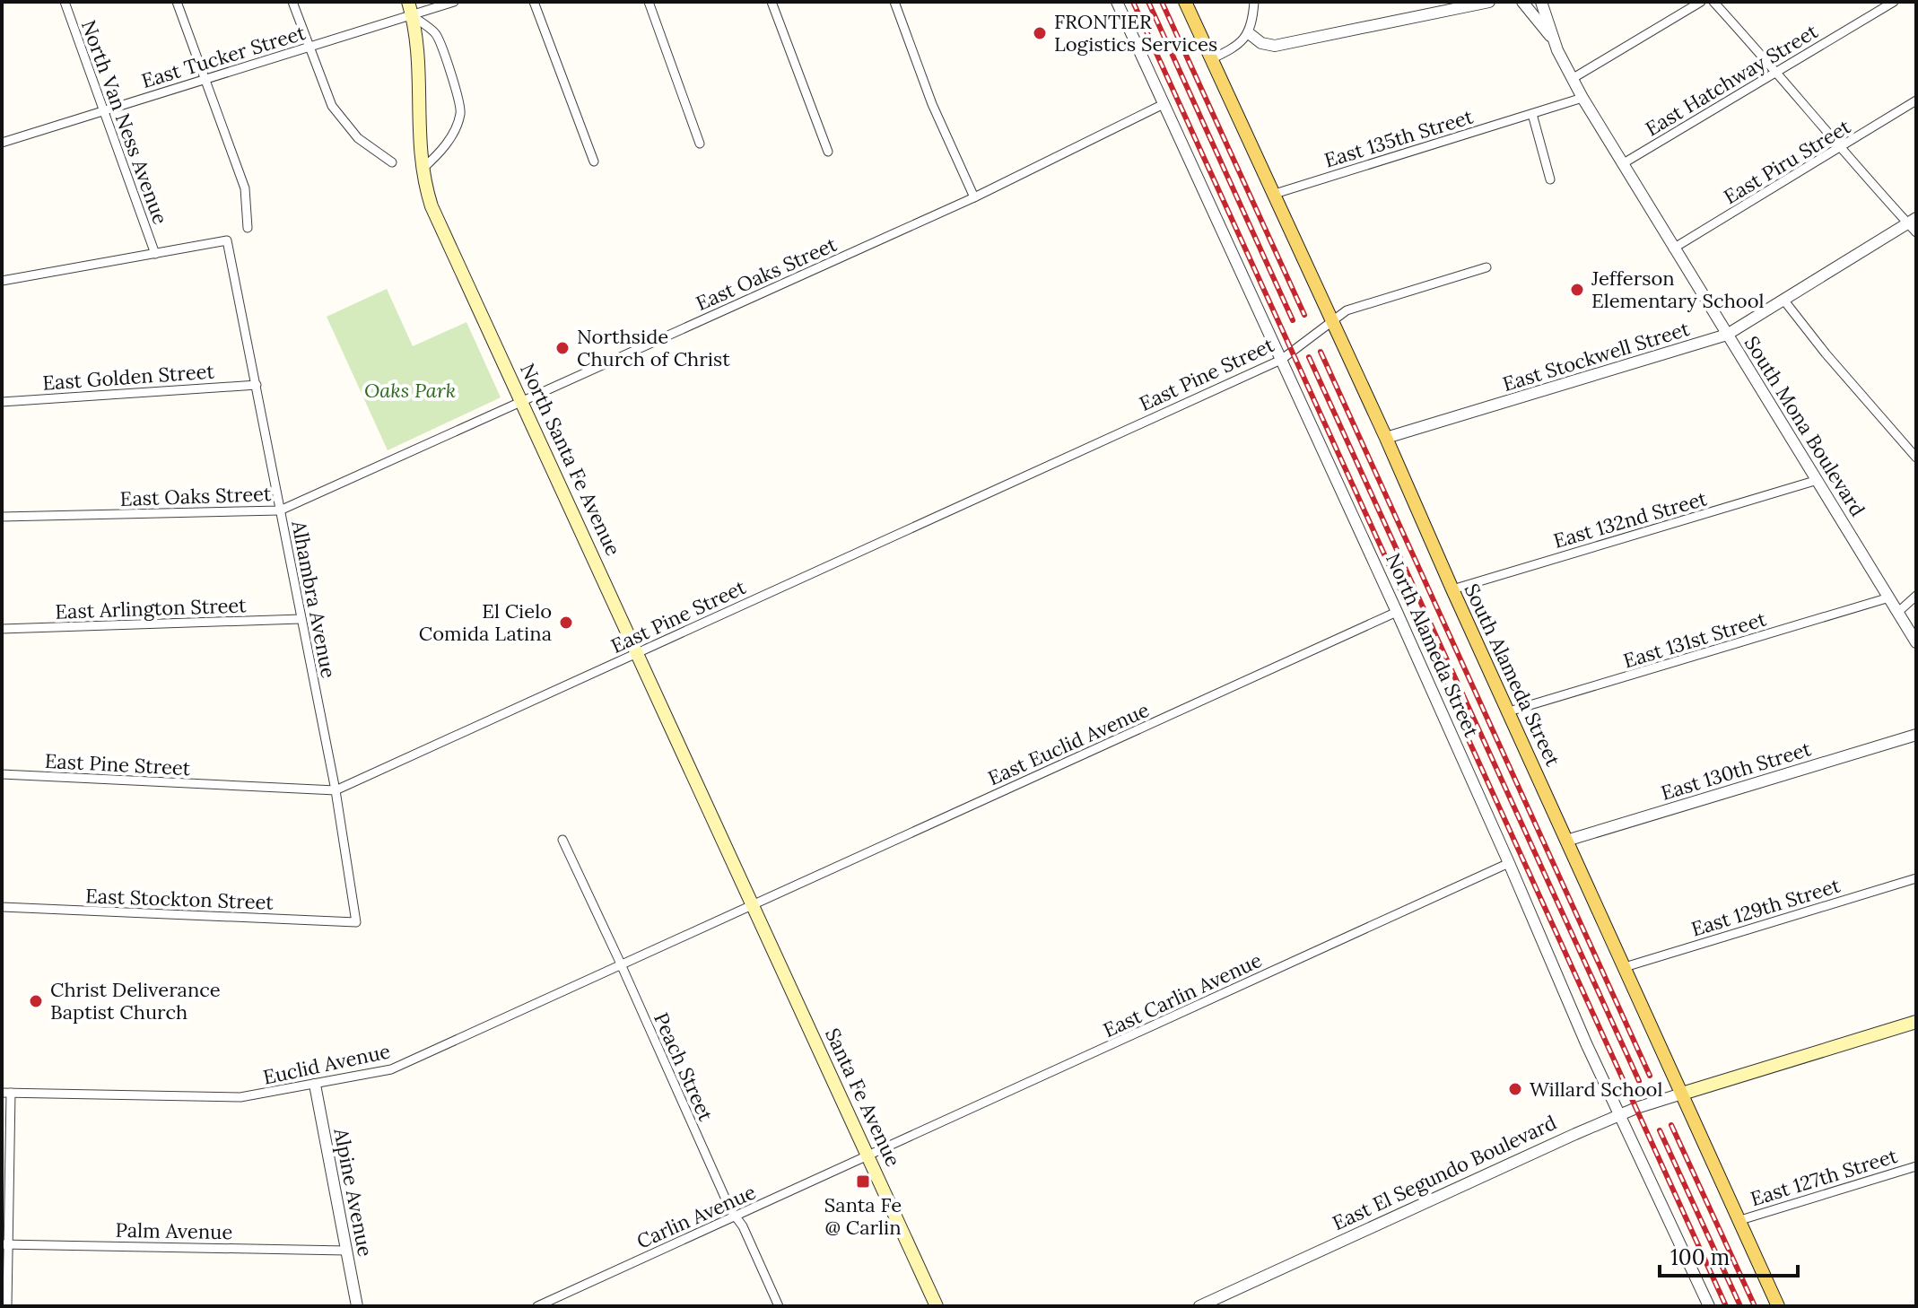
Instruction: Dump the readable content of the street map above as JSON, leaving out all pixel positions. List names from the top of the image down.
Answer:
{
  "streets": {
    "main road": [
      "North Santa Fe Avenue",
      "South Alameda Street",
      "Santa Fe Avenue",
      "East El Segundo Boulevard"
    ],
    "street": [
      "East Tucker Street",
      "East Hatchway Street",
      "North Van Ness Avenue",
      "East 135th Street",
      "East Piru Street",
      "East Oaks Street",
      "East Stockwell Street",
      "East Pine Street",
      "East Golden Street",
      "South Mona Boulevard",
      "East 132nd Street",
      "Alhambra Avenue",
      "East Arlington Street",
      "East 131st Street",
      "North Alameda Street",
      "East Euclid Avenue",
      "East 130th Street",
      "East Stockton Street",
      "East 129th Street",
      "East Carlin Avenue",
      "Euclid Avenue",
      "Peach Street",
      "East 127th Street",
      "Alpine Avenue",
      "Carlin Avenue",
      "Palm Avenue"
    ]
  },
  "crossings": [
    ["East Tucker Street", "North Van Ness Avenue"],
    ["East Tucker Street", "North Santa Fe Avenue"],
    ["East Hatchway Street", "South Mona Boulevard"],
    ["North Van Ness Avenue", "Alhambra Avenue"],
    ["East 135th Street", "South Mona Boulevard"],
    ["East 135th Street", "South Alameda Street"],
    ["East Piru Street", "South Mona Boulevard"],
    ["East Oaks Street", "North Santa Fe Avenue"],
    ["East Oaks Street", "Alhambra Avenue"],
    ["East Oaks Street", "North Alameda Street"],
    ["East Stockwell Street", "South Mona Boulevard"],
    ["East Stockwell Street", "South Alameda Street"],
    ["East Pine Street", "North Santa Fe Avenue"],
    ["East Pine Street", "Alhambra Avenue"],
    ["East Pine Street", "North Alameda Street"],
    ["East Pine Street", "South Alameda Street"],
    ["East Golden Street", "Alhambra Avenue"],
    ["South Mona Boulevard", "East 132nd Street"],
    ["South Mona Boulevard", "East 131st Street"],
    ["North Santa Fe Avenue", "East Euclid Avenue"],
    ["North Santa Fe Avenue", "Euclid Avenue"],
    ["North Santa Fe Avenue", "Santa Fe Avenue"],
    ["East 132nd Street", "South Alameda Street"],
    ["Alhambra Avenue", "East Arlington Street"],
    ["Alhambra Avenue", "East Stockton Street"],
    ["East 131st Street", "South Alameda Street"],
    ["North Alameda Street", "East Euclid Avenue"],
    ["North Alameda Street", "East Carlin Avenue"],
    ["North Alameda Street", "East El Segundo Boulevard"],
    ["South Alameda Street", "East 130th Street"],
    ["South Alameda Street", "East 129th Street"],
    ["South Alameda Street", "East El Segundo Boulevard"],
    ["South Alameda Street", "East 127th Street"],
    ["East Euclid Avenue", "Euclid Avenue"],
    ["East Euclid Avenue", "Santa Fe Avenue"],
    ["East Carlin Avenue", "Santa Fe Avenue"],
    ["East Carlin Avenue", "Carlin Avenue"],
    ["Euclid Avenue", "Peach Street"],
    ["Euclid Avenue", "Santa Fe Avenue"],
    ["Euclid Avenue", "Alpine Avenue"],
    ["Peach Street", "Carlin Avenue"],
    ["Santa Fe Avenue", "Carlin Avenue"],
    ["Alpine Avenue", "Palm Avenue"]
  ],
  "parks": ["Oaks Park"],
  "places": {
    "other": [
      "FRONTIER Logistics Services",
      "Jefferson Elementary School",
      "Northside Church of Christ",
      "El Cielo Comida Latina",
      "Christ Deliverance Baptist Church",
      "Willard School"
    ],
    "transit": ["Santa Fe @ Carlin"]
  },
  "scale_bar": "100 m"
}
